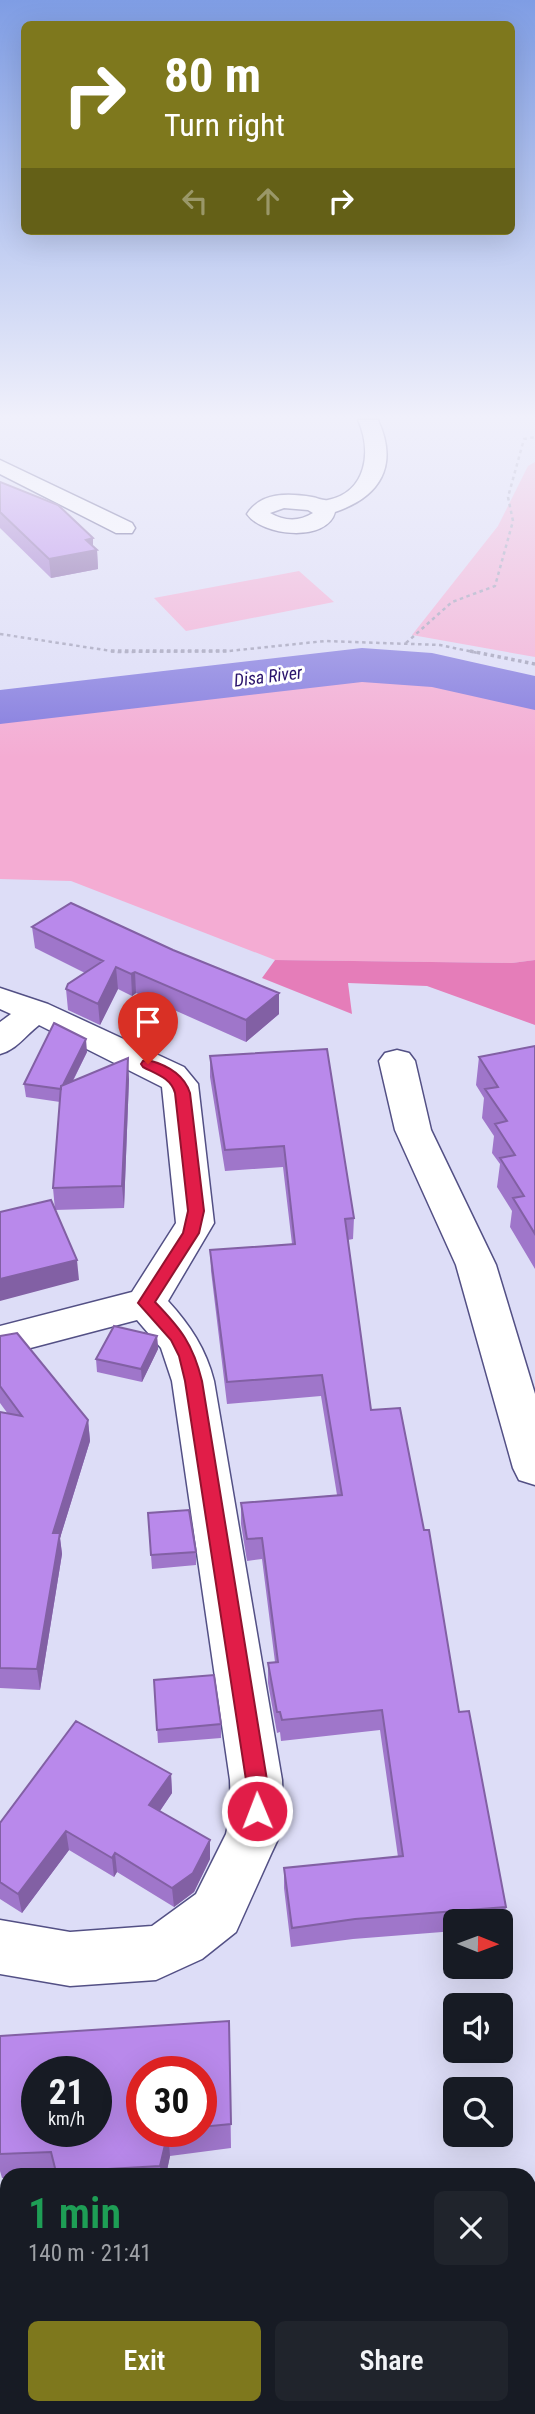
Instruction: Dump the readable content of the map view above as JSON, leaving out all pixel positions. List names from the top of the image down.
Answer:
{
  "water": ["Disa River"],
  "north": "right",
  "page": {
    "turn": ["80 m", "Turn right"],
    "speed": "21 km/h",
    "limit": "30",
    "heading": ["1 min", "140 m · 21:41"],
    "buttons": ["Exit", "Share"]
  }
}
